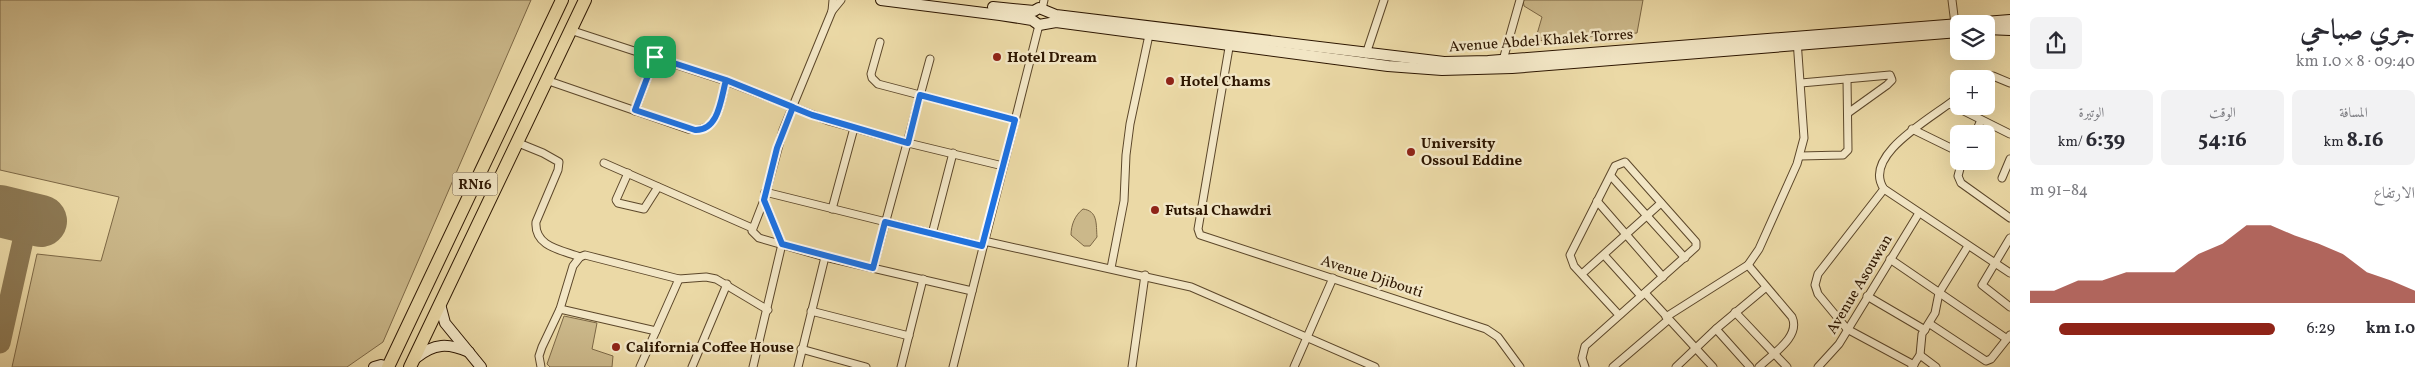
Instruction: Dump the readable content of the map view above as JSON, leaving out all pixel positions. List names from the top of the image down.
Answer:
{
  "streets": {
    "highway": ["RN16"],
    "main road": ["Avenue Abdel Khalek Torres"],
    "street": ["Avenue Djibouti", "Avenue Asouwan"]
  },
  "crossings": [
    ["Avenue Abdel Khalek Torres", "Avenue Djibouti"]
  ],
  "places": [
    "Hotel Dream",
    "Hotel Chams",
    "University Ossoul Eddine",
    "Futsal Chawdri",
    "California Coffee House"
  ],
  "page": {
    "heading": ["جري صباحي", "09:40 · 8 × 1.0 km"],
    "map_buttons": ["+", "−"],
    "stats": [
      ["المسافة", "8.16 km"],
      ["الوقت", "54:16"],
      ["الوتيرة", "6:39 /km"]
    ],
    "chart": ["الارتفاع", "84–91 m"],
    "list": [
      {
        "name": "1.0 km",
        "note": "6:29"
      }
    ]
  }
}
